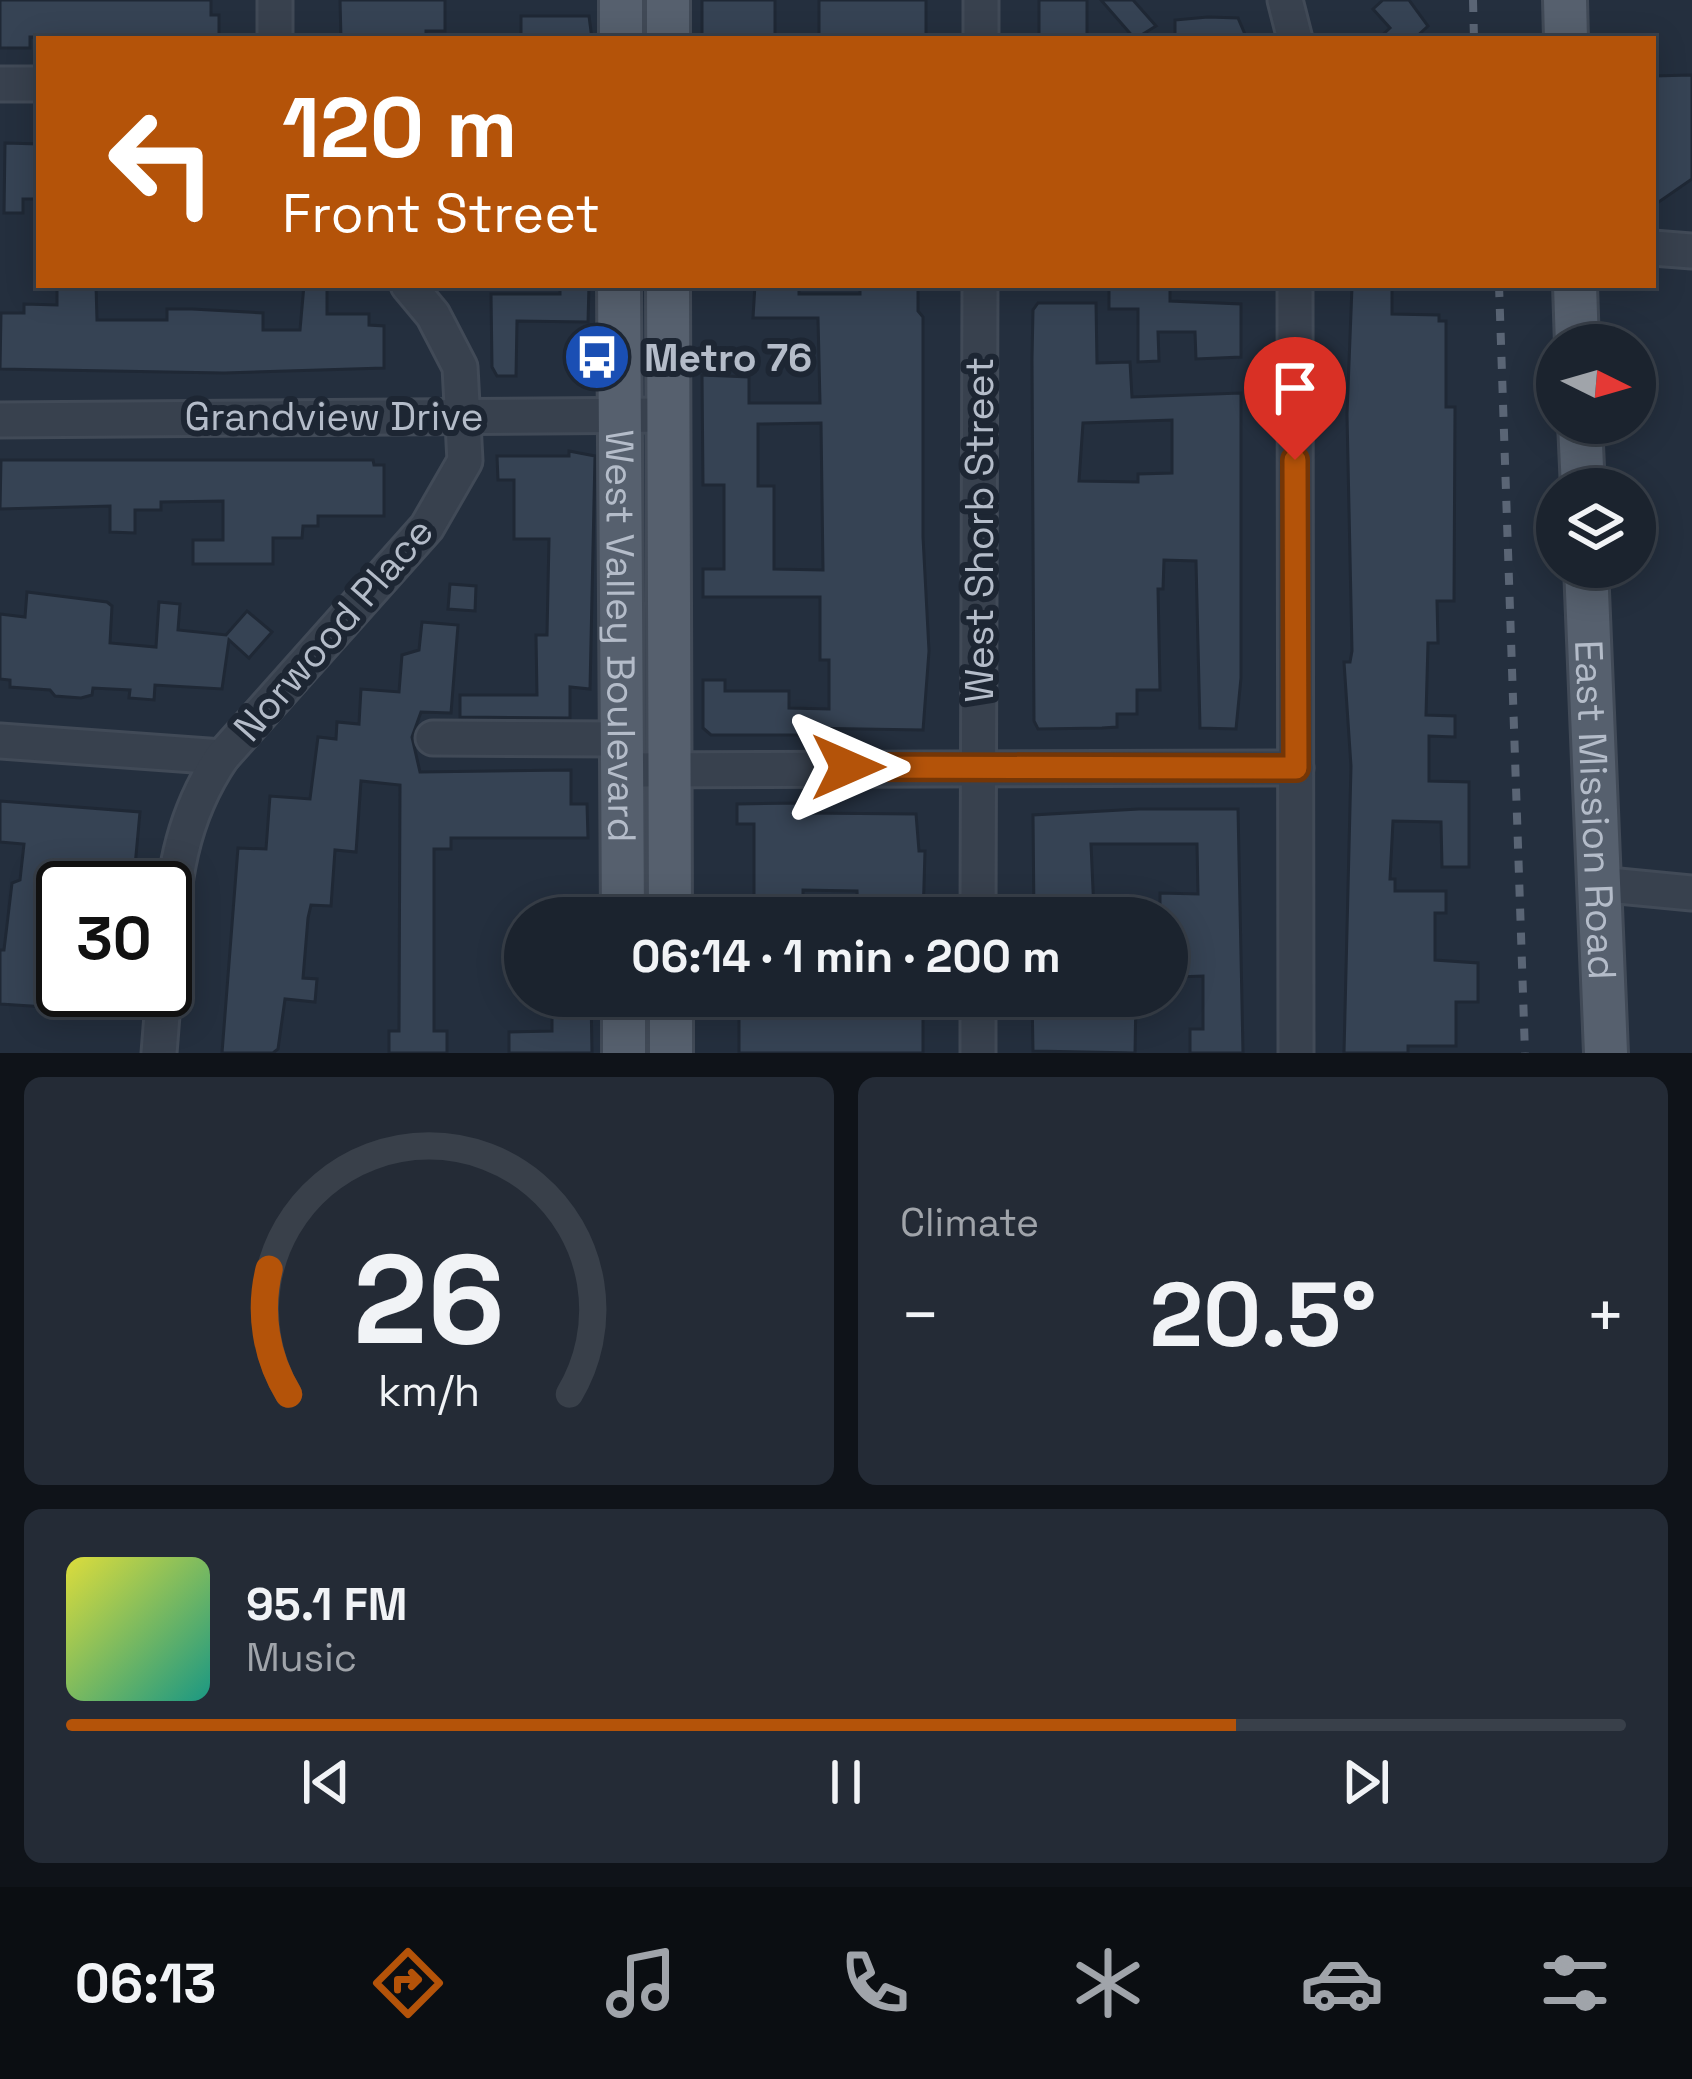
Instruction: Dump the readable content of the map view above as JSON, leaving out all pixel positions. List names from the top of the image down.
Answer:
{
  "streets": {
    "main road": ["West Valley Boulevard", "East Mission Road"],
    "street": ["Grandview Drive", "West Shorb Street", "Norwood Place"]
  },
  "crossings": [
    ["Grandview Drive", "Norwood Place"],
    ["Grandview Drive", "West Valley Boulevard"]
  ],
  "places": {
    "bus stop": ["Metro 76"]
  },
  "north": "right",
  "page": {
    "turn": ["120 m", "Front Street"],
    "limit": "30",
    "trip": "06:14 · 1 min · 200 m",
    "tile": "Climate",
    "heat": ["−", "20.5°", "+"],
    "song": ["95.1 FM", "Music"],
    "tabs": "06:13",
    "gauge": ["26", "km/h"]
  }
}
